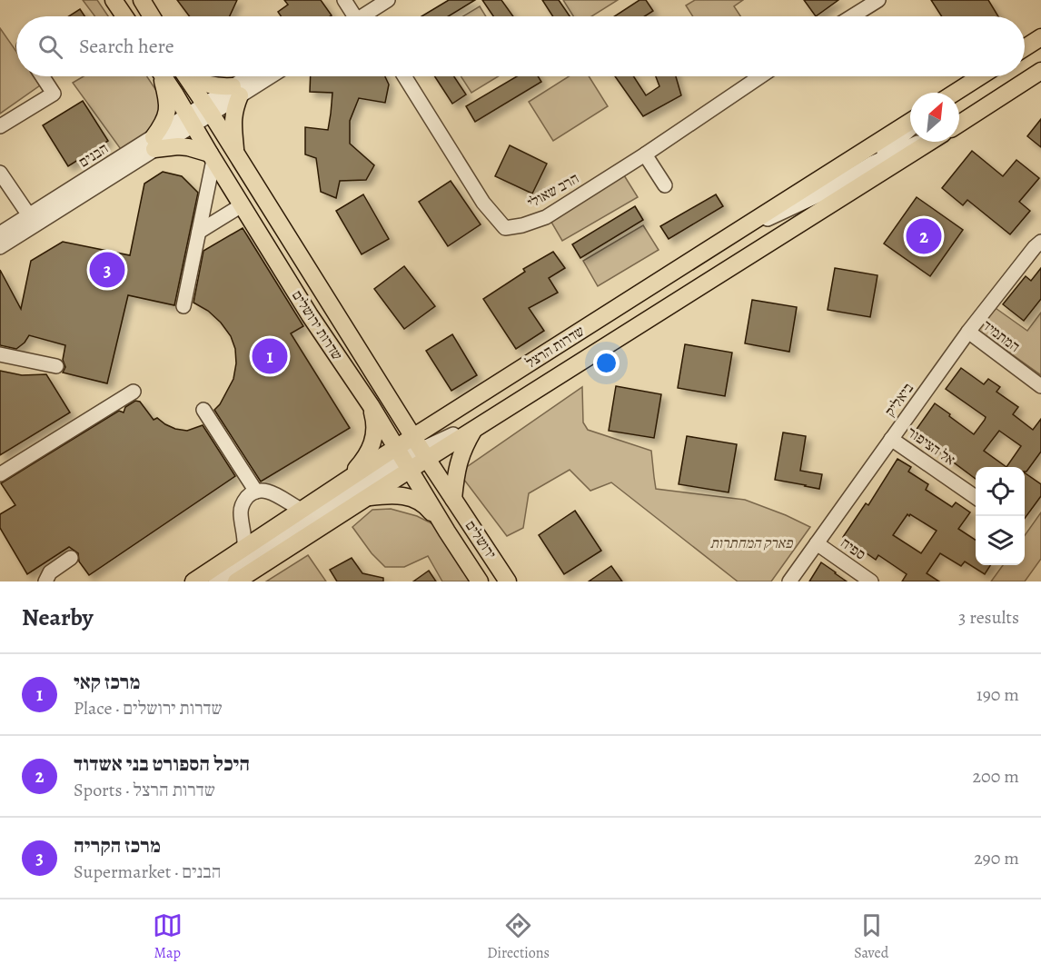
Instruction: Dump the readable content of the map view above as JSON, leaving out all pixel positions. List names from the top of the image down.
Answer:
{
  "streets": {
    "main road": ["שדרות ירושלים", "שדרות הרצל", "ירושלים"],
    "street": [
      "הבנים",
      "הרב שאולי",
      "המתמיד",
      "ביאליק",
      "אל הציפור",
      "ספיח"
    ]
  },
  "crossings": [
    ["הבנים", "שדרות ירושלים"],
    ["שדרות ירושלים", "שדרות הרצל"],
    ["שדרות ירושלים", "ירושלים"],
    ["המתמיד", "ביאליק"],
    ["ביאליק", "אל הציפור"],
    ["ביאליק", "ספיח"]
  ],
  "parks": ["פארק המחתרות"],
  "north": "top right",
  "page": {
    "search": "Search here",
    "pins": ["2", "3", "1"],
    "heading": ["Nearby", "3 results"],
    "list": [
      {
        "mark": "1",
        "name": "מרכז קאי",
        "note": "Place · שדרות ירושלים",
        "value": "190 m"
      },
      {
        "mark": "2",
        "name": "היכל הספורט בני אשדוד",
        "note": "Sports · שדרות הרצל",
        "value": "200 m"
      },
      {
        "mark": "3",
        "name": "מרכז הקריה",
        "note": "Supermarket · הבנים",
        "value": "290 m"
      }
    ],
    "nav": ["Map", "Directions", "Saved"]
  }
}
